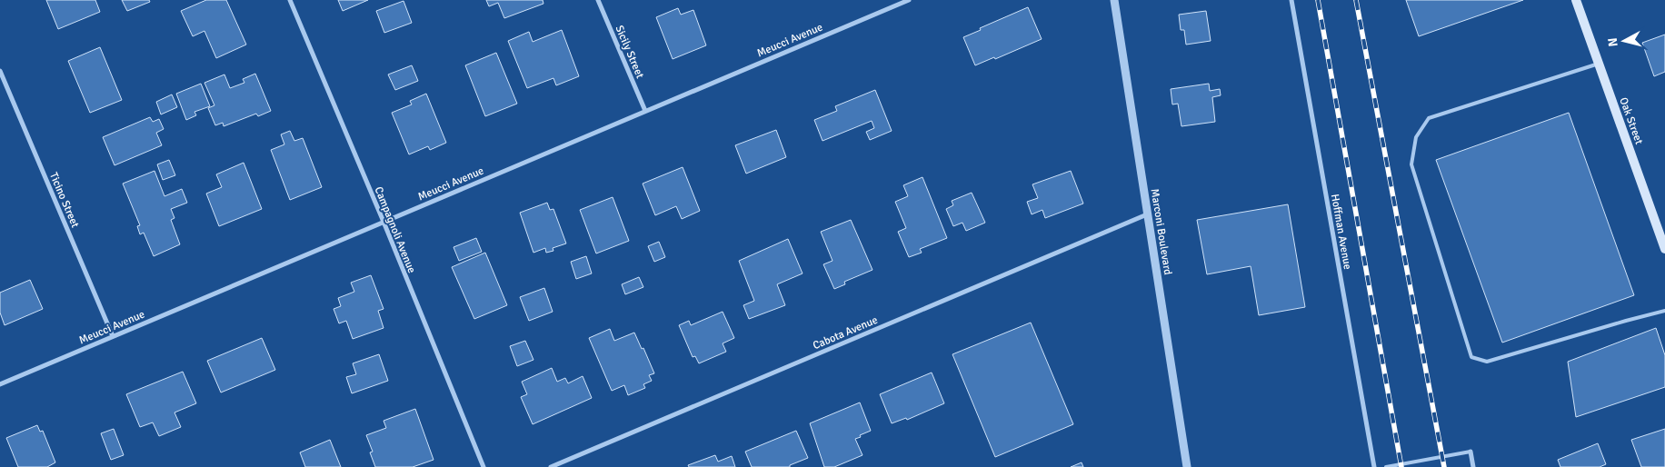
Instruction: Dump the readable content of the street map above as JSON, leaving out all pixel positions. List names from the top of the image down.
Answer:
{
  "streets": {
    "main road": ["Oak Street"],
    "street": [
      "Meucci Avenue",
      "Sicily Street",
      "Ticino Street",
      "Campagnoli Avenue",
      "Marconi Boulevard",
      "Hoffman Avenue",
      "Cabota Avenue"
    ]
  },
  "crossings": [
    ["Meucci Avenue", "Sicily Street"],
    ["Meucci Avenue", "Ticino Street"],
    ["Meucci Avenue", "Campagnoli Avenue"],
    ["Marconi Boulevard", "Cabota Avenue"]
  ],
  "north": "left"
}
